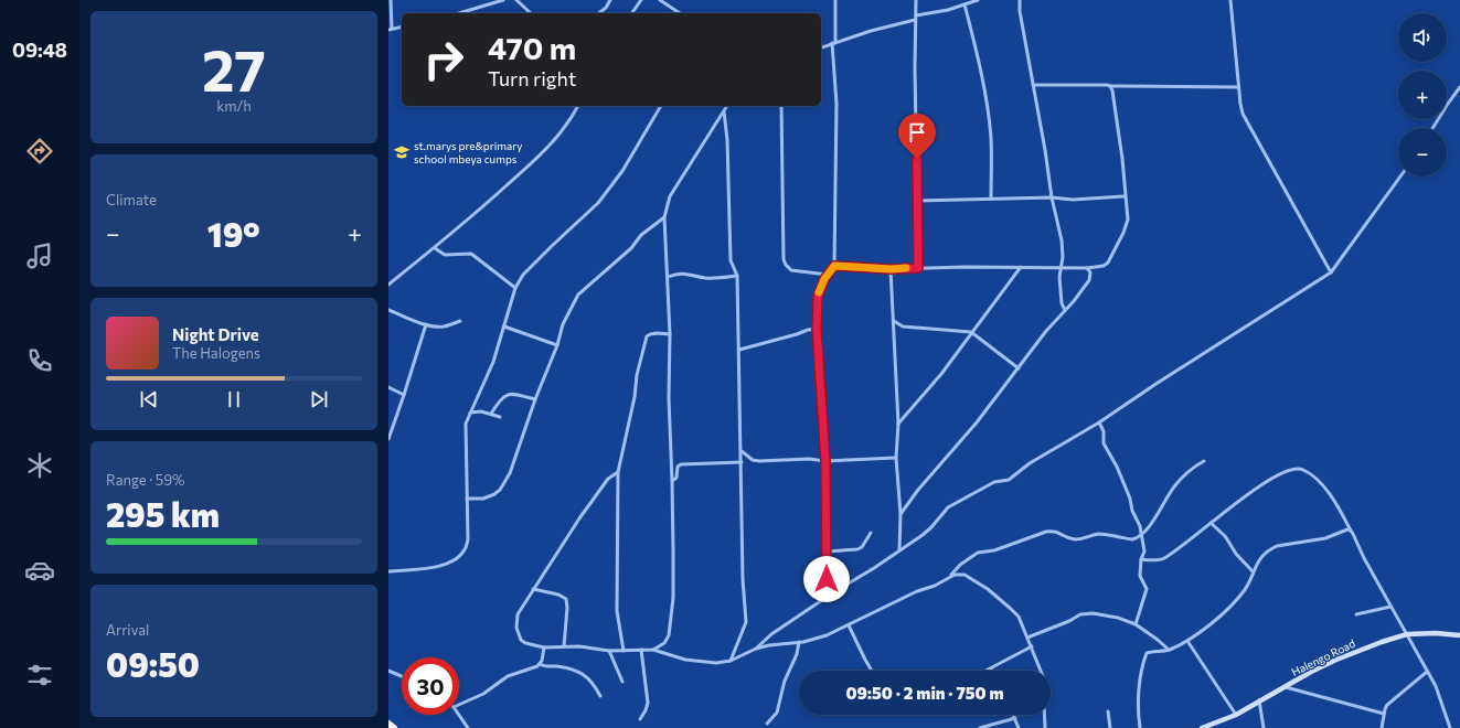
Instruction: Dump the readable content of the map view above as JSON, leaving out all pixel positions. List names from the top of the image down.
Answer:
{
  "streets": {
    "street": ["Halengo Road"]
  },
  "places": {
    "school or university": ["st.marys pre&primary school mbeya cumps"]
  },
  "page": {
    "tabs": "09:48",
    "tile": [
      ["27", "km/h"],
      "Climate",
      ["Range · 59%", "295 km"],
      ["Arrival", "09:50"]
    ],
    "map_buttons": ["+", "−"],
    "turn": ["470 m", "Turn right"],
    "heat": ["−", "19°", "+"],
    "song": ["Night Drive", "The Halogens"],
    "limit": "30",
    "trip": "09:50 · 2 min · 750 m"
  }
}
